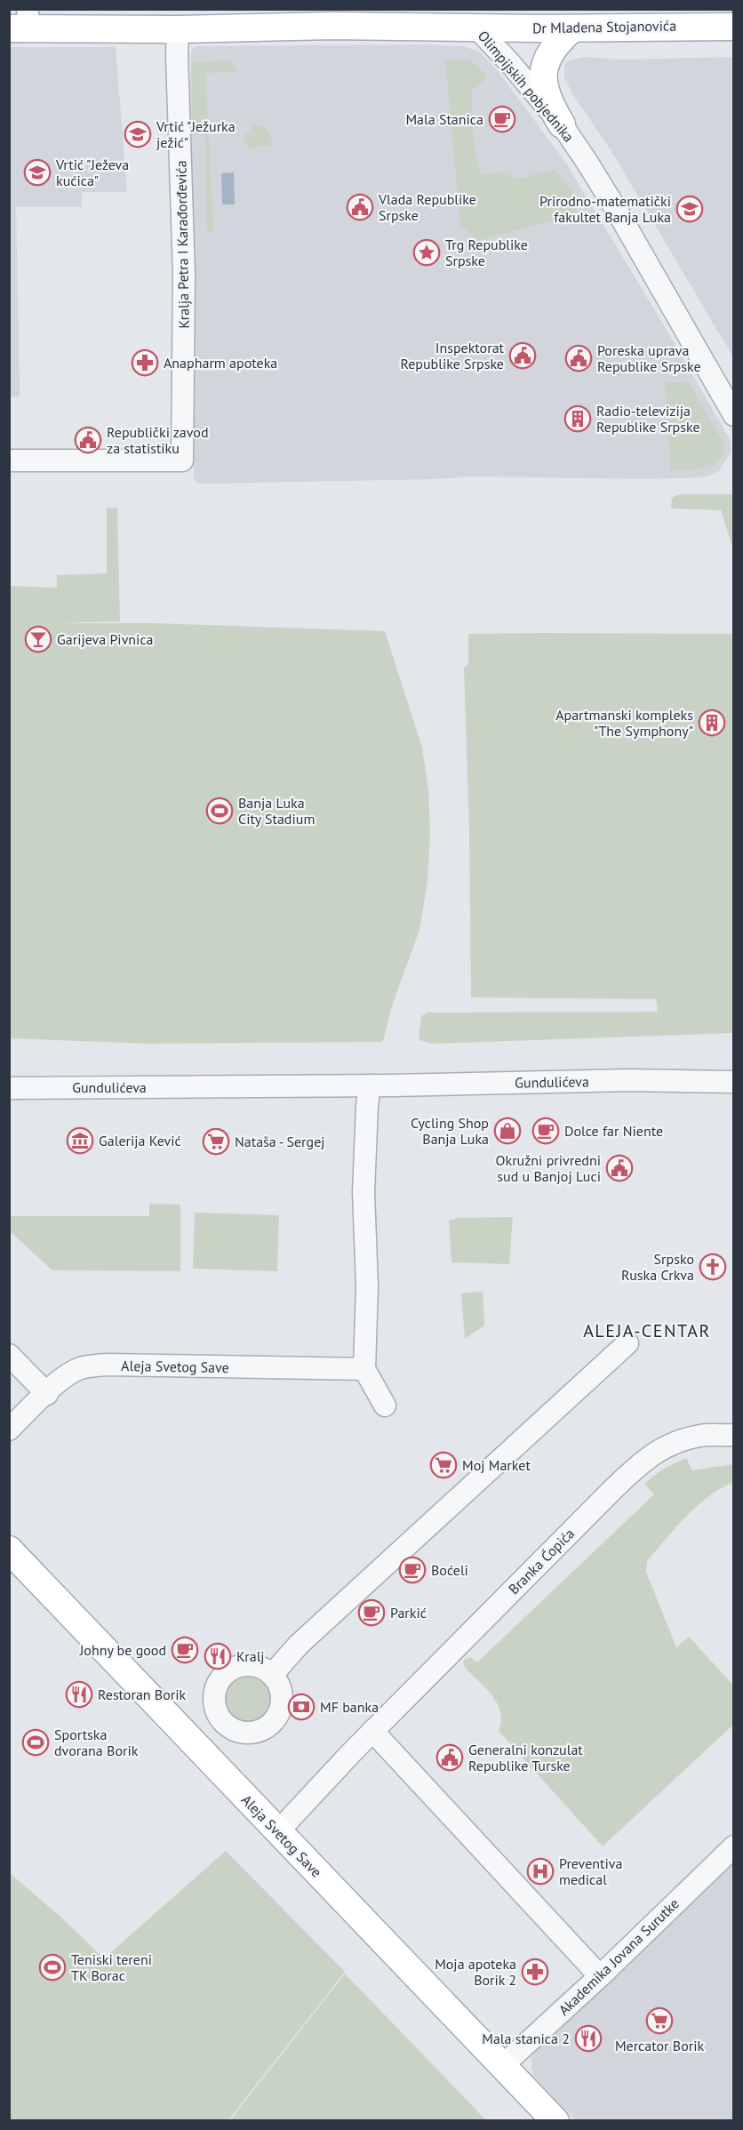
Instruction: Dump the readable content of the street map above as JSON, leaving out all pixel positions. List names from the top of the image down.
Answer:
{
  "streets": {
    "main road": ["Dr Mladena Stojanovića", "Aleja Svetog Save"],
    "street": [
      "Olimpijskih pobjednika",
      "Kralja Petra I Karađorđevića",
      "Gundulićeva",
      "Branka Ćopića",
      "Akademika Jovana Surutke"
    ]
  },
  "crossings": [
    ["Dr Mladena Stojanovića", "Olimpijskih pobjednika"],
    ["Aleja Svetog Save", "Branka Ćopića"],
    ["Aleja Svetog Save", "Akademika Jovana Surutke"]
  ],
  "districts": ["ALEJA-CENTAR"],
  "places": {
    "cafe": [
      "Mala Stanica",
      "Dolce far Niente",
      "Boćeli",
      "Parkić",
      "Johny be good"
    ],
    "school or university": ["Vrtić \"Ježurka ježić\"", "Vrtić \"Ježeva kućica\"", "Prirodno-matematički fakultet Banja Luka"],
    "public building": [
      "Vlada Republike Srpske",
      "Inspektorat Republike Srpske",
      "Poreska uprava Republike Srpske",
      "Republički zavod za statistiku",
      "Okružni privredni sud u Banjoj Luci",
      "Generalni konzulat Republike Turske"
    ],
    "place": ["Trg Republike Srpske"],
    "pharmacy": ["Anapharm apoteka", "Moja apoteka Borik 2"],
    "building": ["Radio-televizija Republike Srpske", "Apartmanski kompleks \"The Symphony\""],
    "bar": ["Garijeva Pivnica"],
    "sports": ["Banja Luka City Stadium", "Sportska dvorana Borik", "Teniski tereni TK Borac"],
    "shop": ["Cycling Shop Banja Luka"],
    "museum": ["Galerija Kević"],
    "supermarket": ["Nataša - Sergej", "Moj Market", "Mercator Borik"],
    "church": ["Srpsko Ruska Crkva"],
    "restaurant": ["Kralj", "Restoran Borik", "Mala stanica 2"],
    "bank": ["MF banka"],
    "hospital": ["Preventiva medical"]
  }
}
